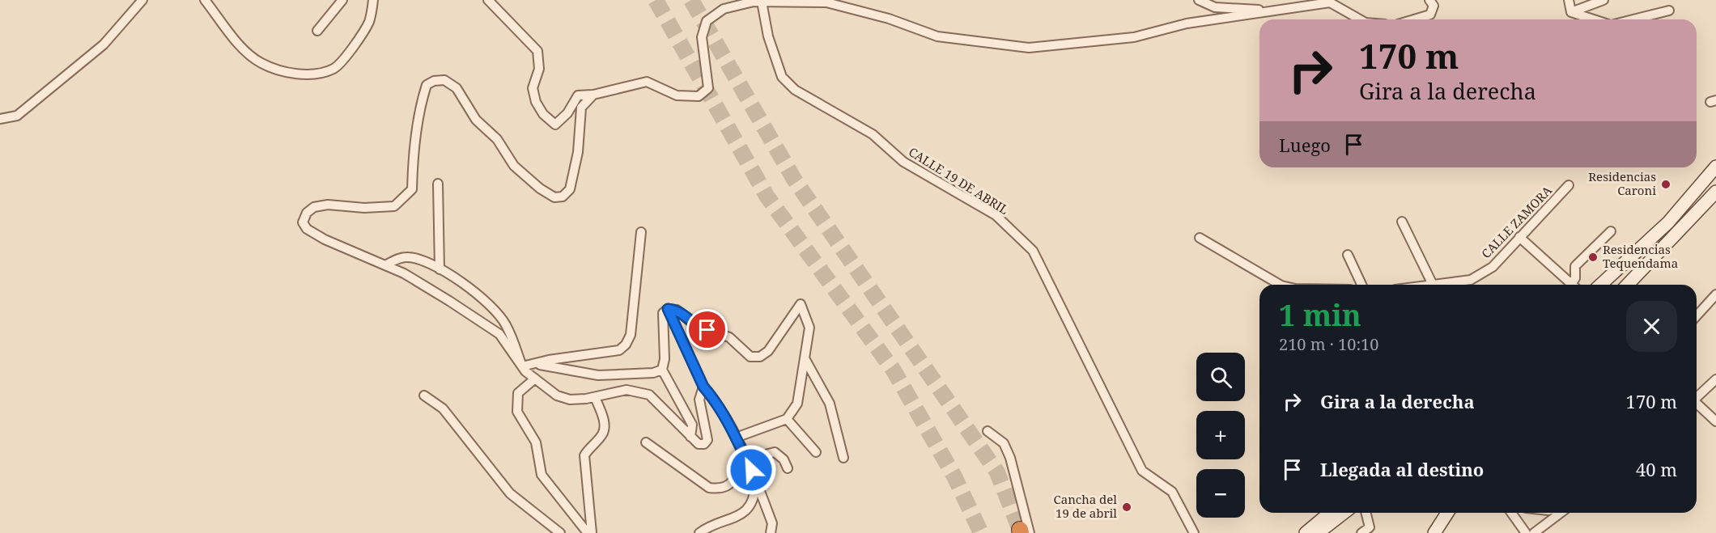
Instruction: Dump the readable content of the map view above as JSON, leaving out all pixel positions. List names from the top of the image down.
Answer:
{
  "streets": {
    "street": ["CALLE 19 DE ABRIL", "CALLE ZAMORA"]
  },
  "places": ["Residencias Caroni", "Residencias Tequendama", "Cancha del 19 de abril"],
  "page": {
    "turn": ["170 m", "Gira a la derecha"],
    "then": "Luego",
    "heading": ["1 min", "210 m · 10:10"],
    "map_buttons": ["+", "−"],
    "list": [
      {
        "name": "Gira a la derecha",
        "value": "170 m"
      },
      {
        "name": "Llegada al destino",
        "value": "40 m"
      }
    ]
  }
}
